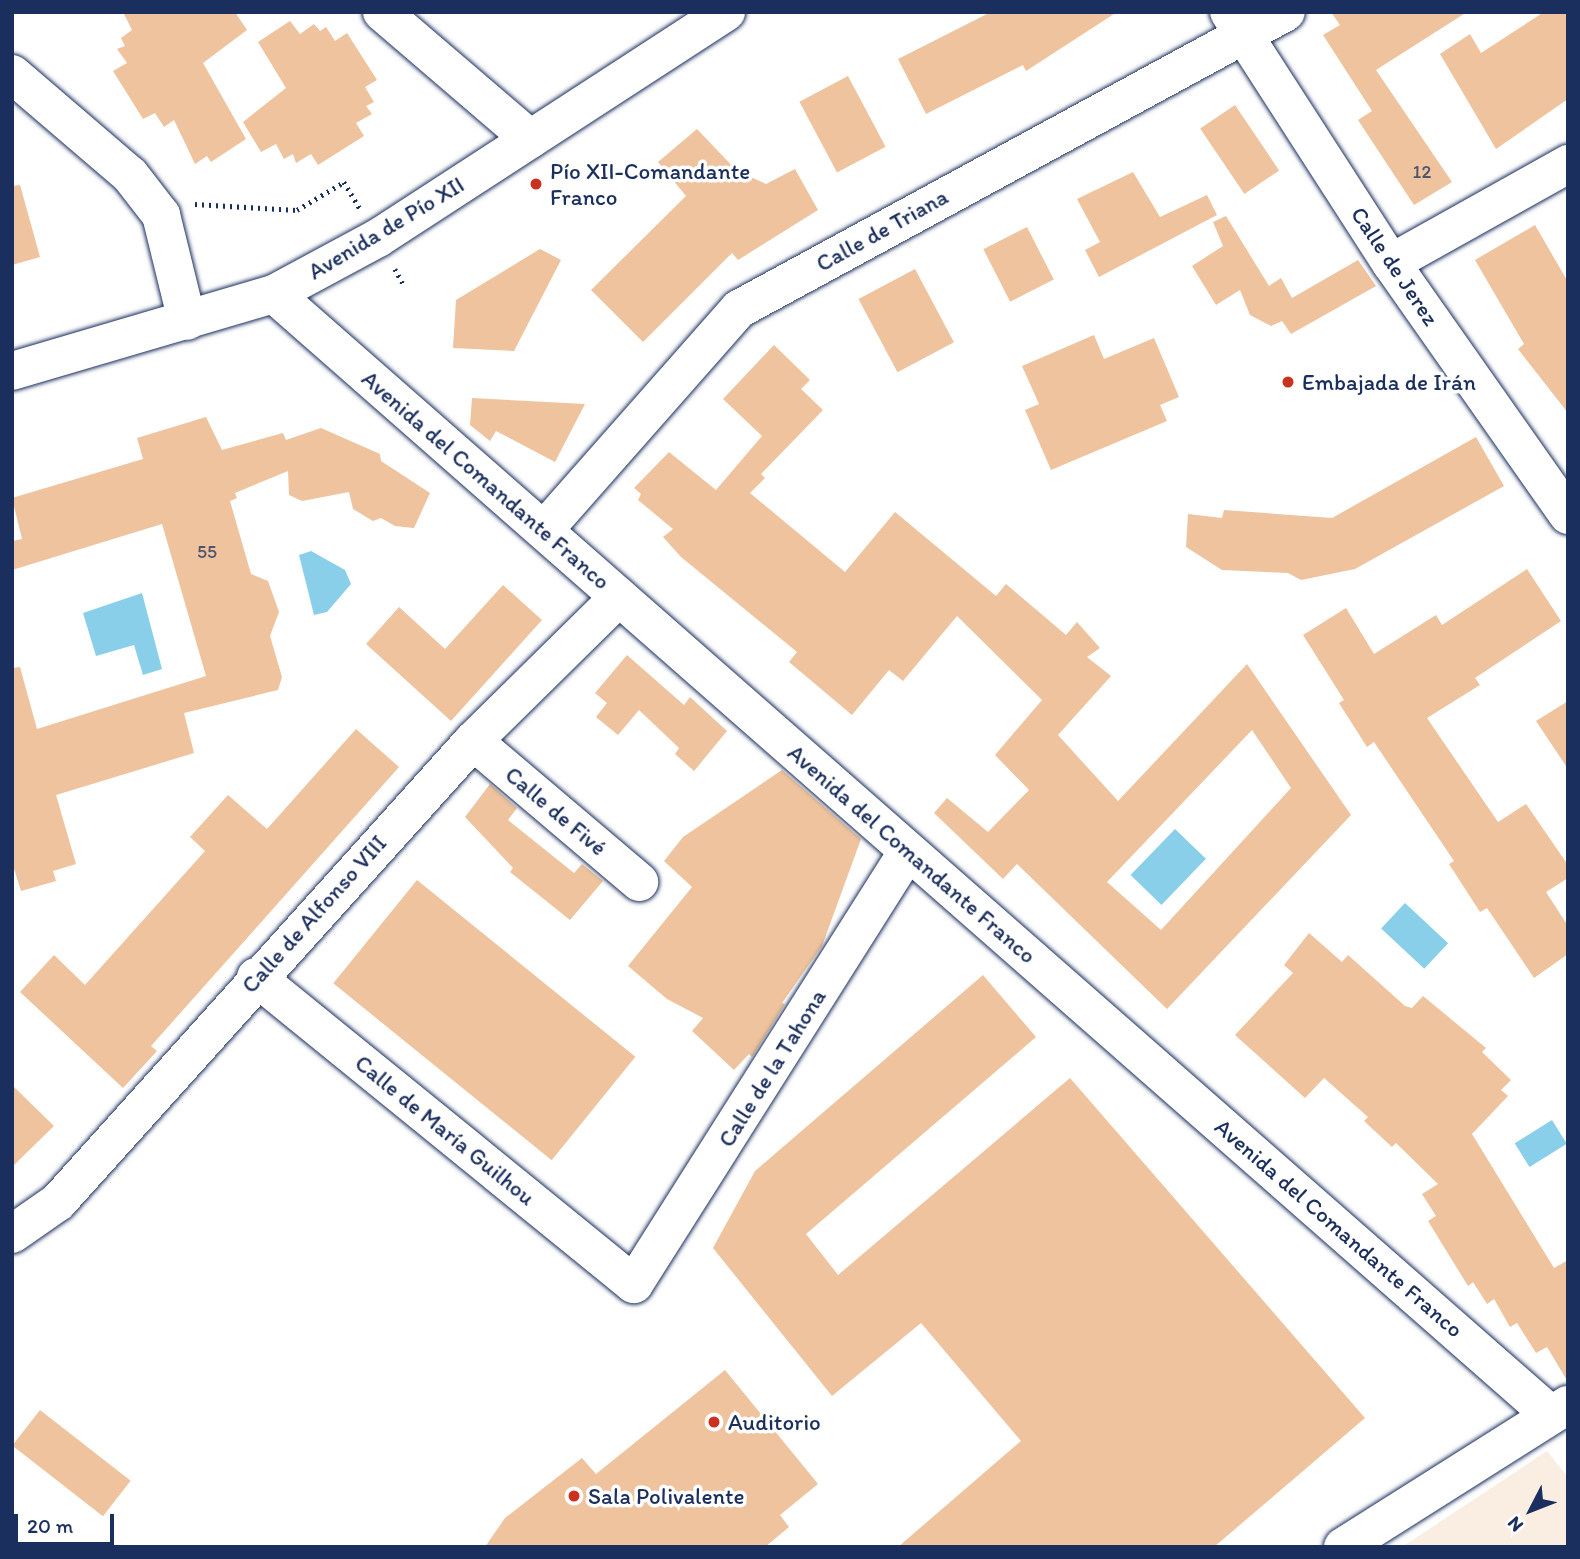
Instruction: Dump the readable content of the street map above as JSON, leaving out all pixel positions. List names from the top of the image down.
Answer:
{
  "streets": {
    "street": [
      "Avenida de Pío XII",
      "Calle de Triana",
      "Calle de Jerez",
      "Avenida del Comandante Franco",
      "Calle de Fivé",
      "Calle de Alfonso VIII",
      "Calle de la Tahona",
      "Calle de María Guilhou"
    ]
  },
  "crossings": [
    ["Avenida de Pío XII", "Avenida del Comandante Franco"],
    ["Calle de Triana", "Calle de Jerez"],
    ["Calle de Triana", "Avenida del Comandante Franco"],
    ["Avenida del Comandante Franco", "Calle de Alfonso VIII"],
    ["Avenida del Comandante Franco", "Calle de la Tahona"],
    ["Calle de Fivé", "Calle de Alfonso VIII"],
    ["Calle de Alfonso VIII", "Calle de María Guilhou"],
    ["Calle de la Tahona", "Calle de María Guilhou"]
  ],
  "places": [
    "Pío XII-Comandante Franco",
    "Embajada de Irán",
    "Auditorio",
    "Sala Polivalente"
  ],
  "house_numbers": ["12", "55"],
  "scale_bar": "20 m",
  "north": "bottom left"
}
